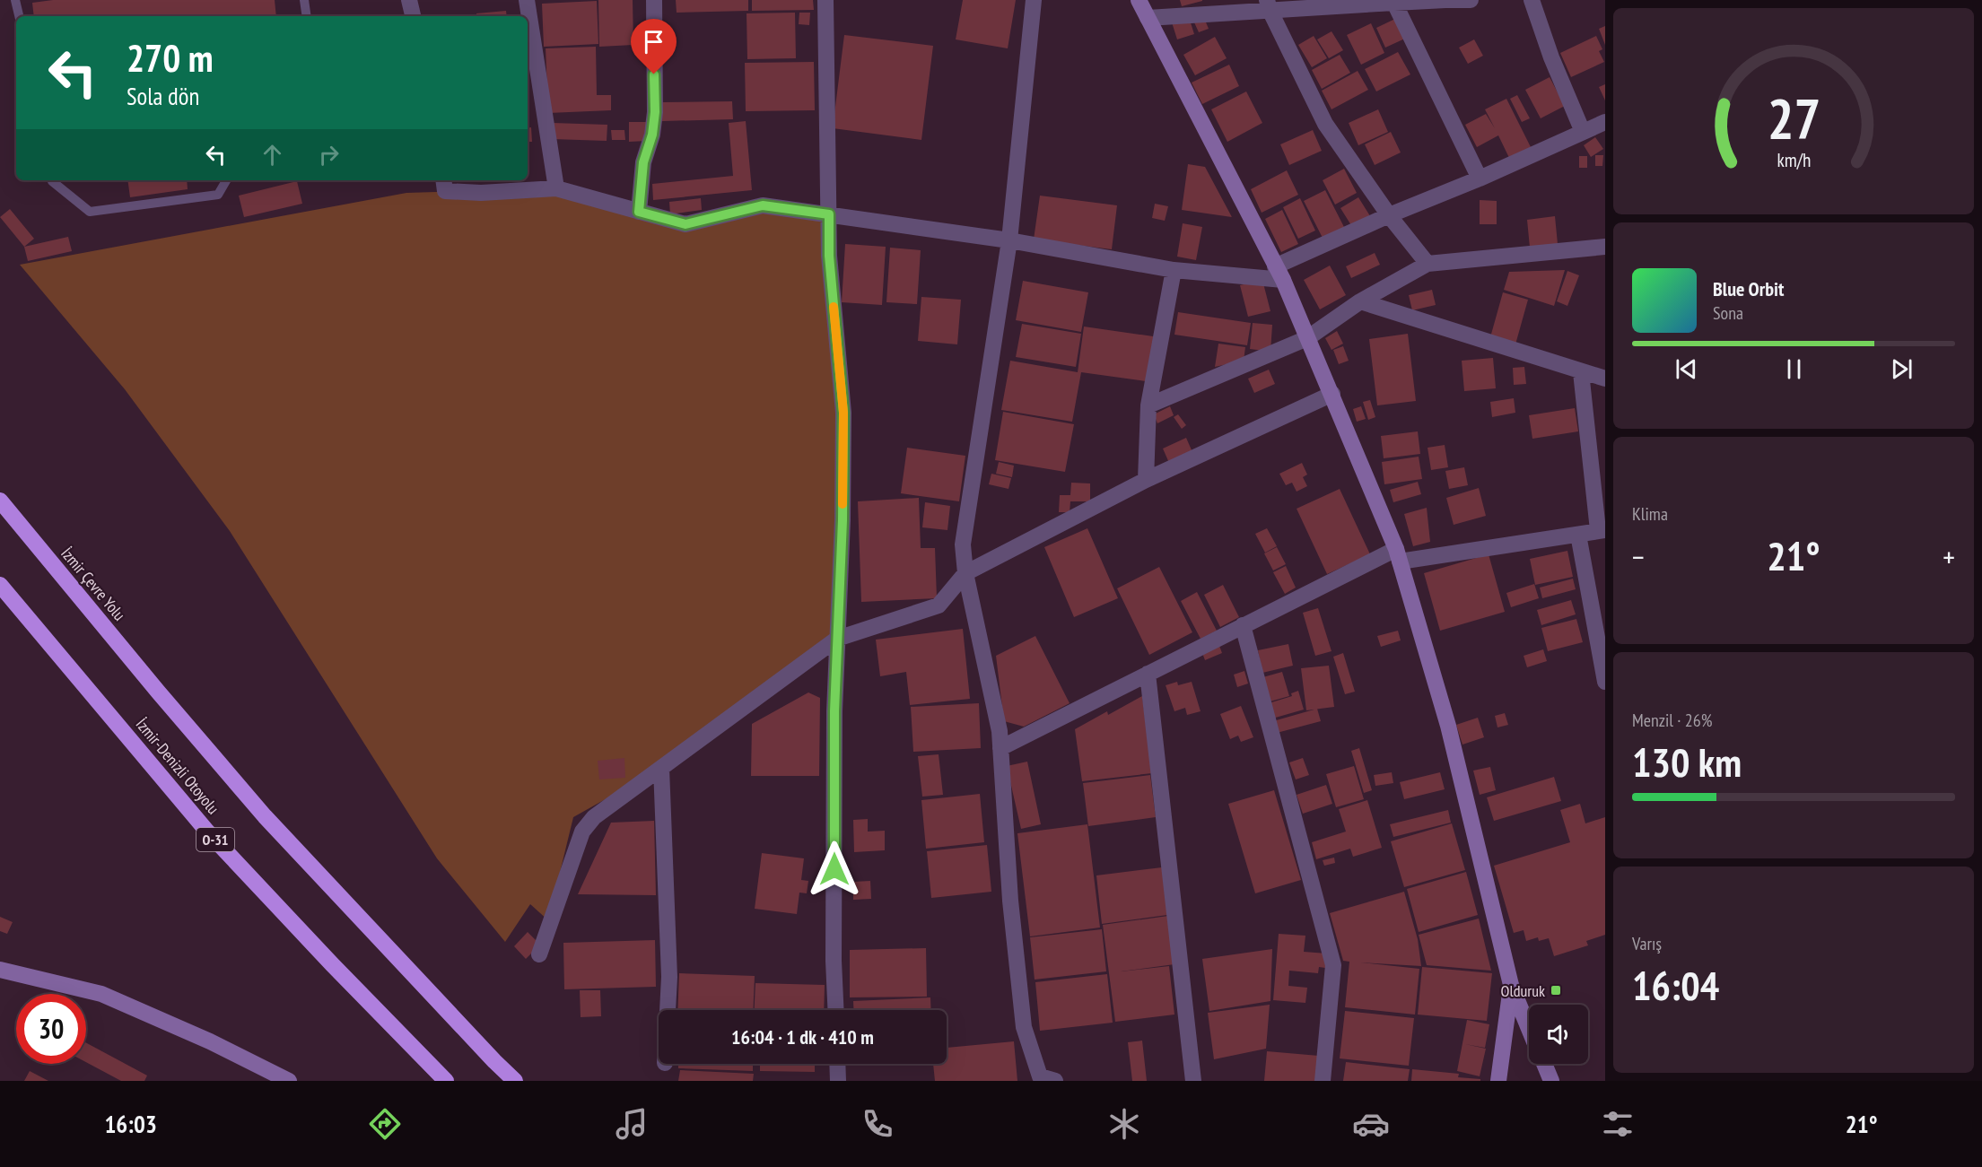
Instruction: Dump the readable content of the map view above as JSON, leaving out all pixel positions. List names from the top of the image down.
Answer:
{
  "streets": {
    "highway": ["İzmir Çevre Yolu", "İzmir-Denizli Otoyolu", "O-31"]
  },
  "crossings": [
    ["İzmir Çevre Yolu", "İzmir-Denizli Otoyolu"]
  ],
  "places": {
    "transit": ["Olduruk"]
  },
  "page": {
    "turn": ["270 m", "Sola dön"],
    "song": ["Blue Orbit", "Sona"],
    "tile": [
      "Klima",
      ["Menzil · 26%", "130 km"],
      ["Varış", "16:04"]
    ],
    "heat": ["−", "21°", "+"],
    "limit": "30",
    "trip": "16:04 · 1 dk · 410 m",
    "tabs": ["16:03", "21°"],
    "gauge": ["27", "km/h"]
  }
}
